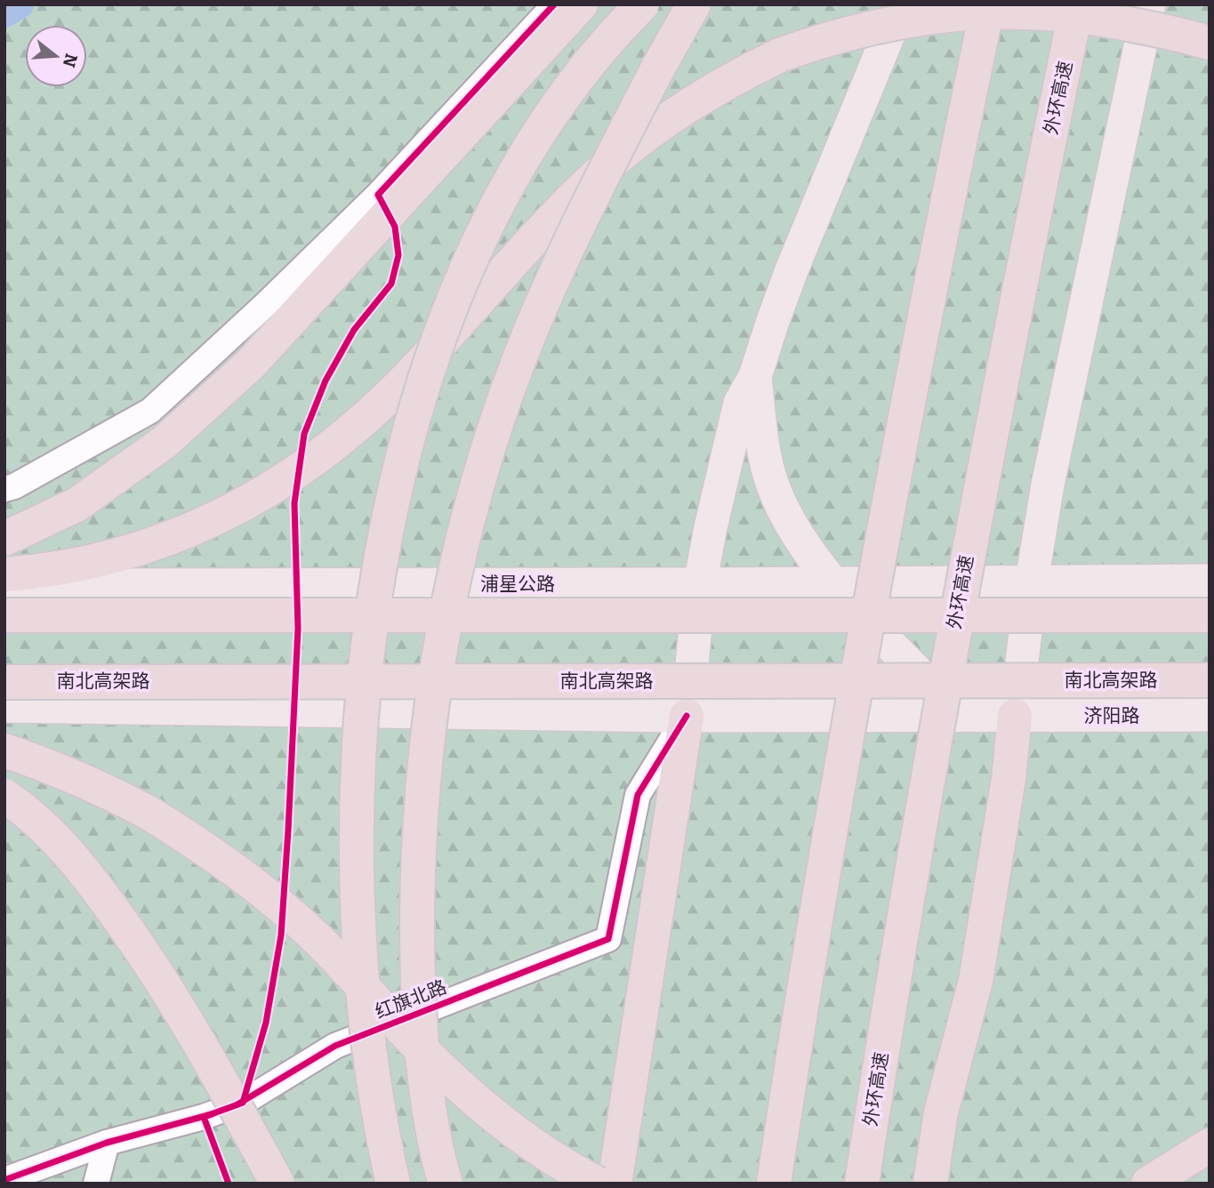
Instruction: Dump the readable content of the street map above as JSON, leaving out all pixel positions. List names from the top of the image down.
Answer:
{
  "streets": {
    "highway": ["外环高速", "南北高架路"],
    "main road": ["浦星公路", "济阳路"],
    "street": ["红旗北路"]
  },
  "north": "right"
}
